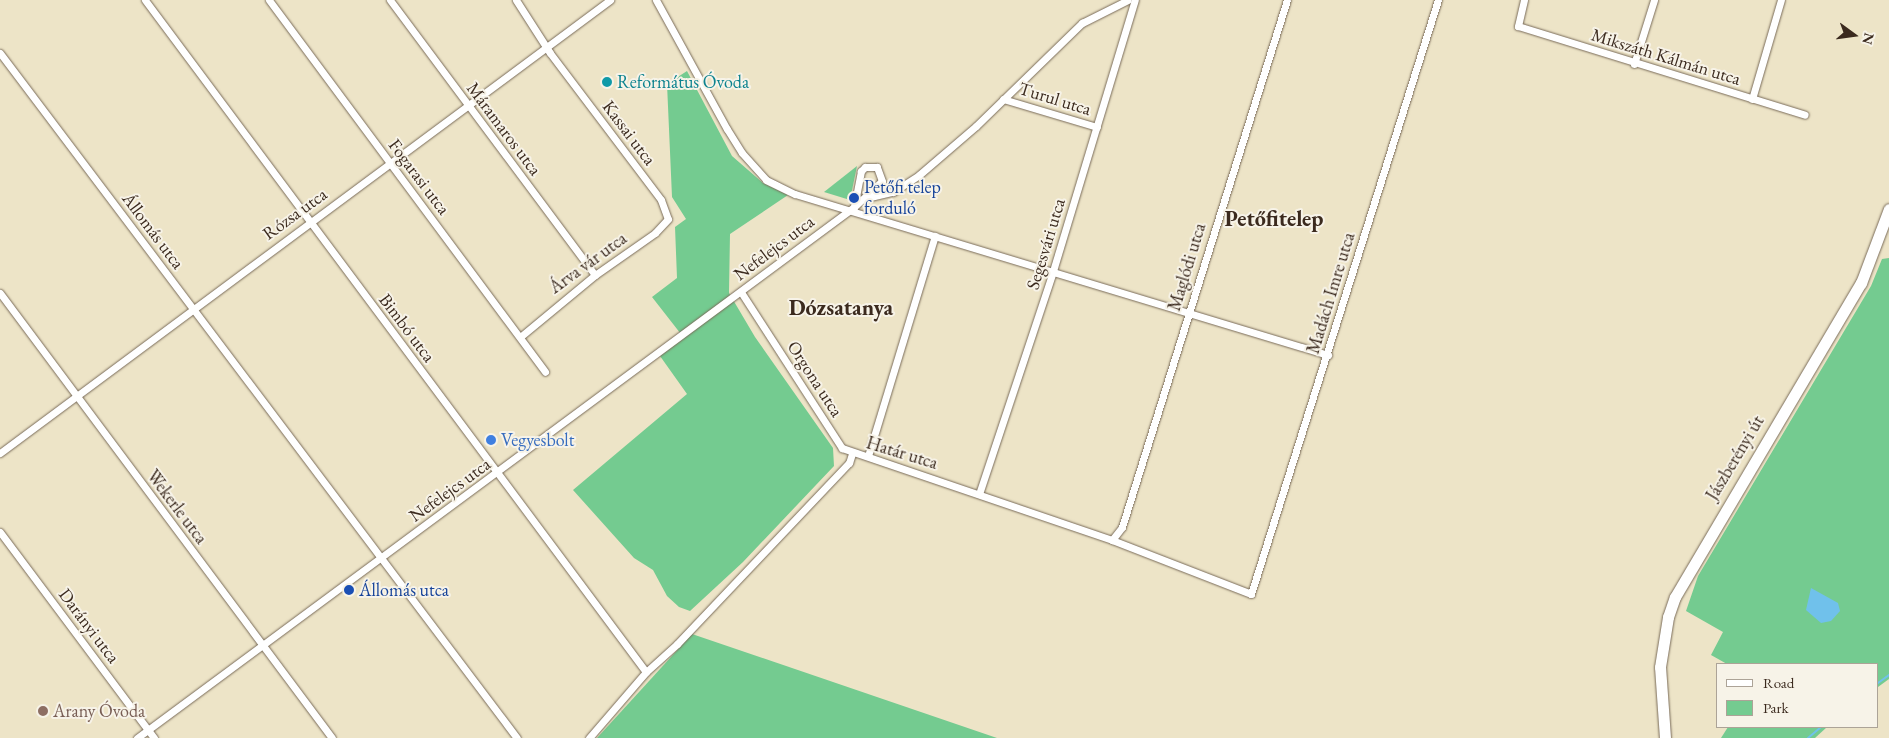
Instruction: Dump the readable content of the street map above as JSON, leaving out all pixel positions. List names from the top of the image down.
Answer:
{
  "streets": {
    "main road": ["Jászberényi út"],
    "street": [
      "Mikszáth Kálmán utca",
      "Turul utca",
      "Máramaros utca",
      "Kassai utca",
      "Fogarasi utca",
      "Rózsa utca",
      "Állomás utca",
      "Segesvári utca",
      "Nefelejcs utca",
      "Árva vár utca",
      "Maglódi utca",
      "Madách Imre utca",
      "Bimbó utca",
      "Orgona utca",
      "Határ utca",
      "Wekerle utca",
      "Darányi utca"
    ]
  },
  "crossings": [
    ["Turul utca", "Segesvári utca"],
    ["Máramaros utca", "Rózsa utca"],
    ["Máramaros utca", "Árva vár utca"],
    ["Kassai utca", "Rózsa utca"],
    ["Kassai utca", "Árva vár utca"],
    ["Fogarasi utca", "Rózsa utca"],
    ["Fogarasi utca", "Árva vár utca"],
    ["Rózsa utca", "Állomás utca"],
    ["Rózsa utca", "Bimbó utca"],
    ["Rózsa utca", "Wekerle utca"],
    ["Állomás utca", "Nefelejcs utca"],
    ["Segesvári utca", "Határ utca"],
    ["Nefelejcs utca", "Bimbó utca"],
    ["Nefelejcs utca", "Orgona utca"],
    ["Nefelejcs utca", "Wekerle utca"],
    ["Nefelejcs utca", "Darányi utca"],
    ["Maglódi utca", "Határ utca"],
    ["Madách Imre utca", "Határ utca"],
    ["Bimbó utca", "Határ utca"],
    ["Orgona utca", "Határ utca"]
  ],
  "districts": ["Petőfitelep", "Dózsatanya"],
  "places": [
    "Református Óvoda",
    "Petőfi telep forduló",
    "Vegyesbolt",
    "Állomás utca",
    "Arany Óvoda"
  ],
  "legend": ["Road", "Park"],
  "north": "right"
}
